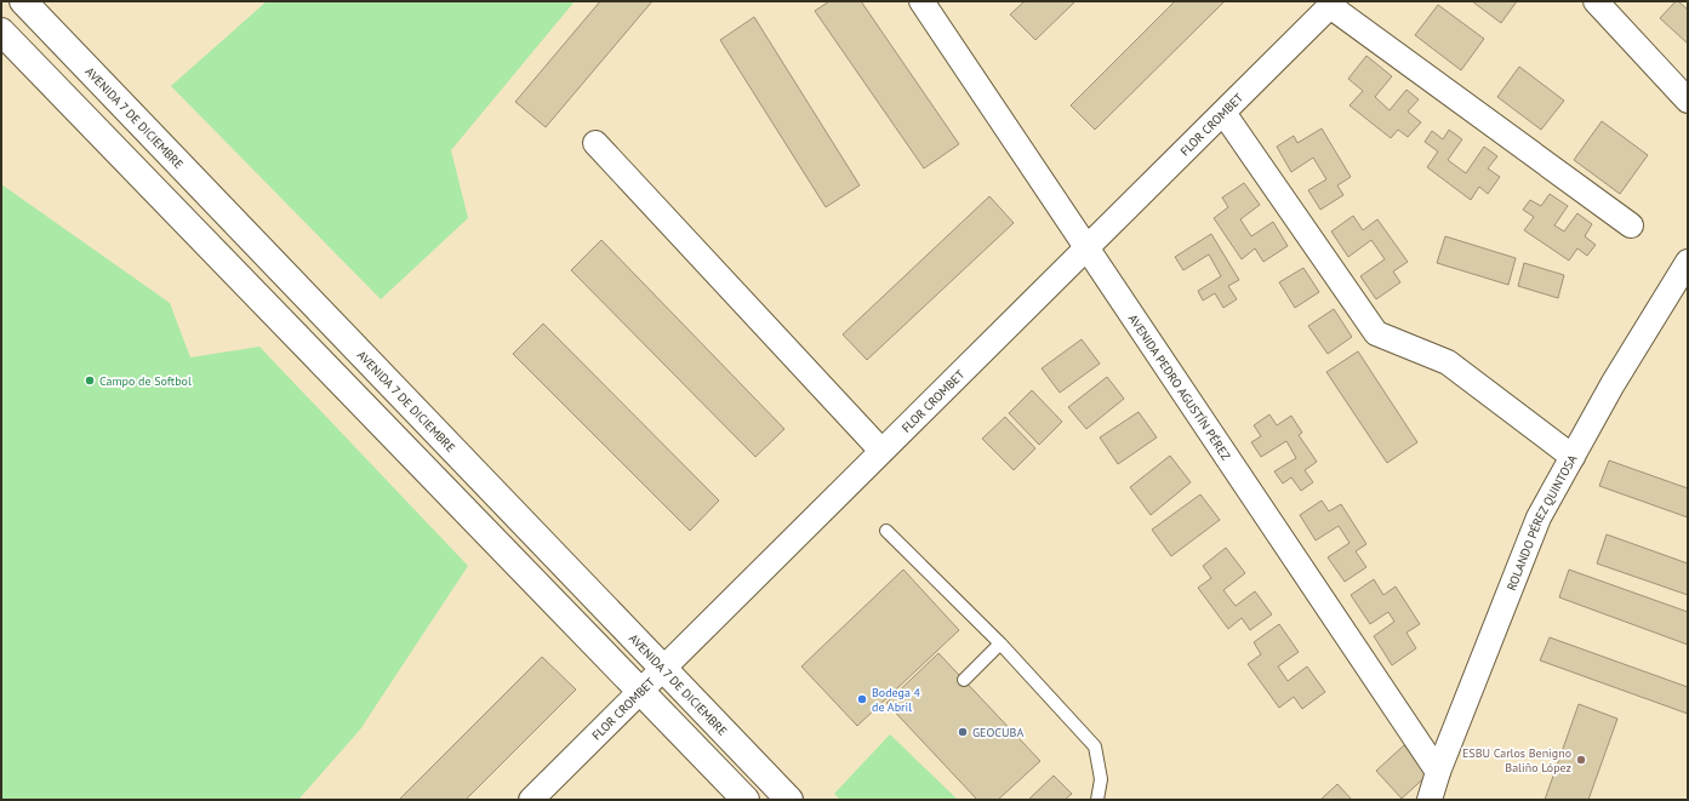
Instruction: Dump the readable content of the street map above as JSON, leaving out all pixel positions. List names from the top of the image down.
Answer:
{
  "streets": {
    "main road": ["AVENIDA 7 DE DICIEMBRE"],
    "street": ["FLOR CROMBET", "AVENIDA PEDRO AGUSTÍN PÉREZ", "ROLANDO PÉREZ QUINTOSA"]
  },
  "crossings": [
    ["AVENIDA 7 DE DICIEMBRE", "FLOR CROMBET"],
    ["FLOR CROMBET", "AVENIDA PEDRO AGUSTÍN PÉREZ"],
    ["AVENIDA PEDRO AGUSTÍN PÉREZ", "ROLANDO PÉREZ QUINTOSA"]
  ],
  "places": [
    "Campo de Softbol",
    "Bodega 4 de Abril",
    "GEOCUBA",
    "ESBU Carlos Benigno Baliño López"
  ]
}
